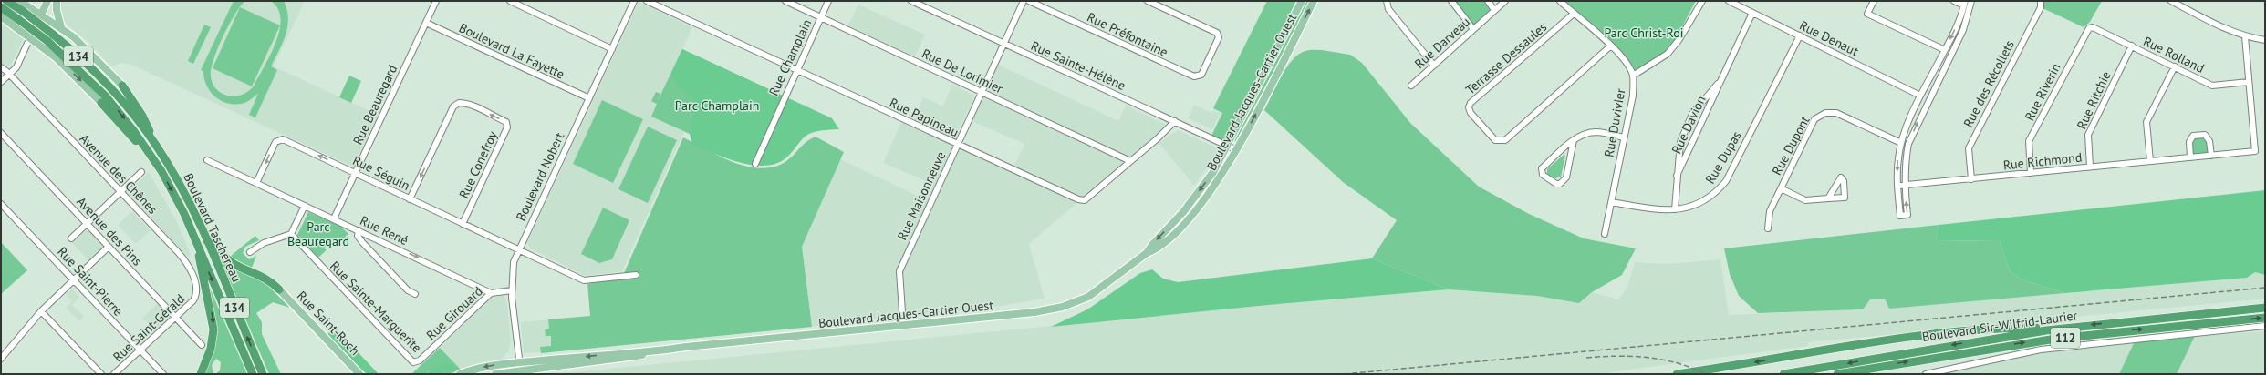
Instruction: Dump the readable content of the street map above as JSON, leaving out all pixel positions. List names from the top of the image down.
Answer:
{
  "streets": {
    "highway": [
      "134",
      "Boulevard Taschereau",
      "Boulevard Sir-Wilfrid-Laurier",
      "112"
    ],
    "main road": ["Boulevard Jacques-Cartier Ouest", "Rue Saint-Roch"],
    "street": [
      "Rue Préfontaine",
      "Rue Denaut",
      "Rue Darveau",
      "Boulevard La Fayette",
      "Rue Rolland",
      "Rue Champlain",
      "Terrasse Dessaules",
      "Rue Sainte-Hélène",
      "Rue De Lorimier",
      "Rue des Récollets",
      "Rue Riverin",
      "Rue Ritchie",
      "Rue Beauregard",
      "Rue Papineau",
      "Rue Duvivier",
      "Rue Davion",
      "Rue Dupont",
      "Rue Dupas",
      "Rue Richmond",
      "Rue Conefroy",
      "Rue Séguin",
      "Avenue des Chênes",
      "Boulevard Nobert",
      "Rue Maisonneuve",
      "Rue René",
      "Avenue des Pins",
      "Rue Saint-Pierre",
      "Rue Sainte-Marguerite",
      "Rue Girouard",
      "Rue Saint-Gérald"
    ]
  },
  "crossings": [
    ["Rue Denaut", "Rue Davion"],
    ["Rue Denaut", "Rue Dupas"],
    ["Boulevard La Fayette", "Rue Beauregard"],
    ["Boulevard La Fayette", "Boulevard Nobert"],
    ["Rue Rolland", "Rue Riverin"],
    ["Rue Rolland", "Rue Ritchie"],
    ["Rue Rolland", "Rue Richmond"],
    ["Rue Champlain", "Rue De Lorimier"],
    ["Rue Champlain", "Rue Papineau"],
    ["Terrasse Dessaules", "Rue Duvivier"],
    ["Rue Sainte-Hélène", "Boulevard Jacques-Cartier Ouest"],
    ["Rue Sainte-Hélène", "Rue Papineau"],
    ["Rue Sainte-Hélène", "Rue Maisonneuve"],
    ["Rue De Lorimier", "Rue Papineau"],
    ["Rue De Lorimier", "Rue Maisonneuve"],
    ["Rue des Récollets", "Rue Richmond"],
    ["Boulevard Jacques-Cartier Ouest", "Boulevard Nobert"],
    ["Boulevard Jacques-Cartier Ouest", "Rue Maisonneuve"],
    ["Rue Riverin", "Rue Richmond"],
    ["Rue Ritchie", "Rue Richmond"],
    ["Rue Beauregard", "Rue Séguin"],
    ["Rue Beauregard", "Rue René"],
    ["Rue Papineau", "Rue Maisonneuve"],
    ["Rue Duvivier", "Rue Dupas"],
    ["Rue Davion", "Rue Dupas"],
    ["Rue Conefroy", "Rue Séguin"],
    ["Rue Séguin", "Boulevard Nobert"],
    ["Rue Séguin", "Rue René"],
    ["Avenue des Chênes", "Rue Saint-Gérald"],
    ["Boulevard Nobert", "Rue Girouard"],
    ["Rue René", "Rue Girouard"],
    ["Avenue des Pins", "Rue Saint-Gérald"],
    ["Rue Saint-Pierre", "Rue Saint-Gérald"],
    ["Rue Sainte-Marguerite", "Rue Girouard"]
  ],
  "one_way": ["Rue René"],
  "parks": ["Parc Christ-Roi", "Parc Champlain", "Parc Beauregard"]
}
